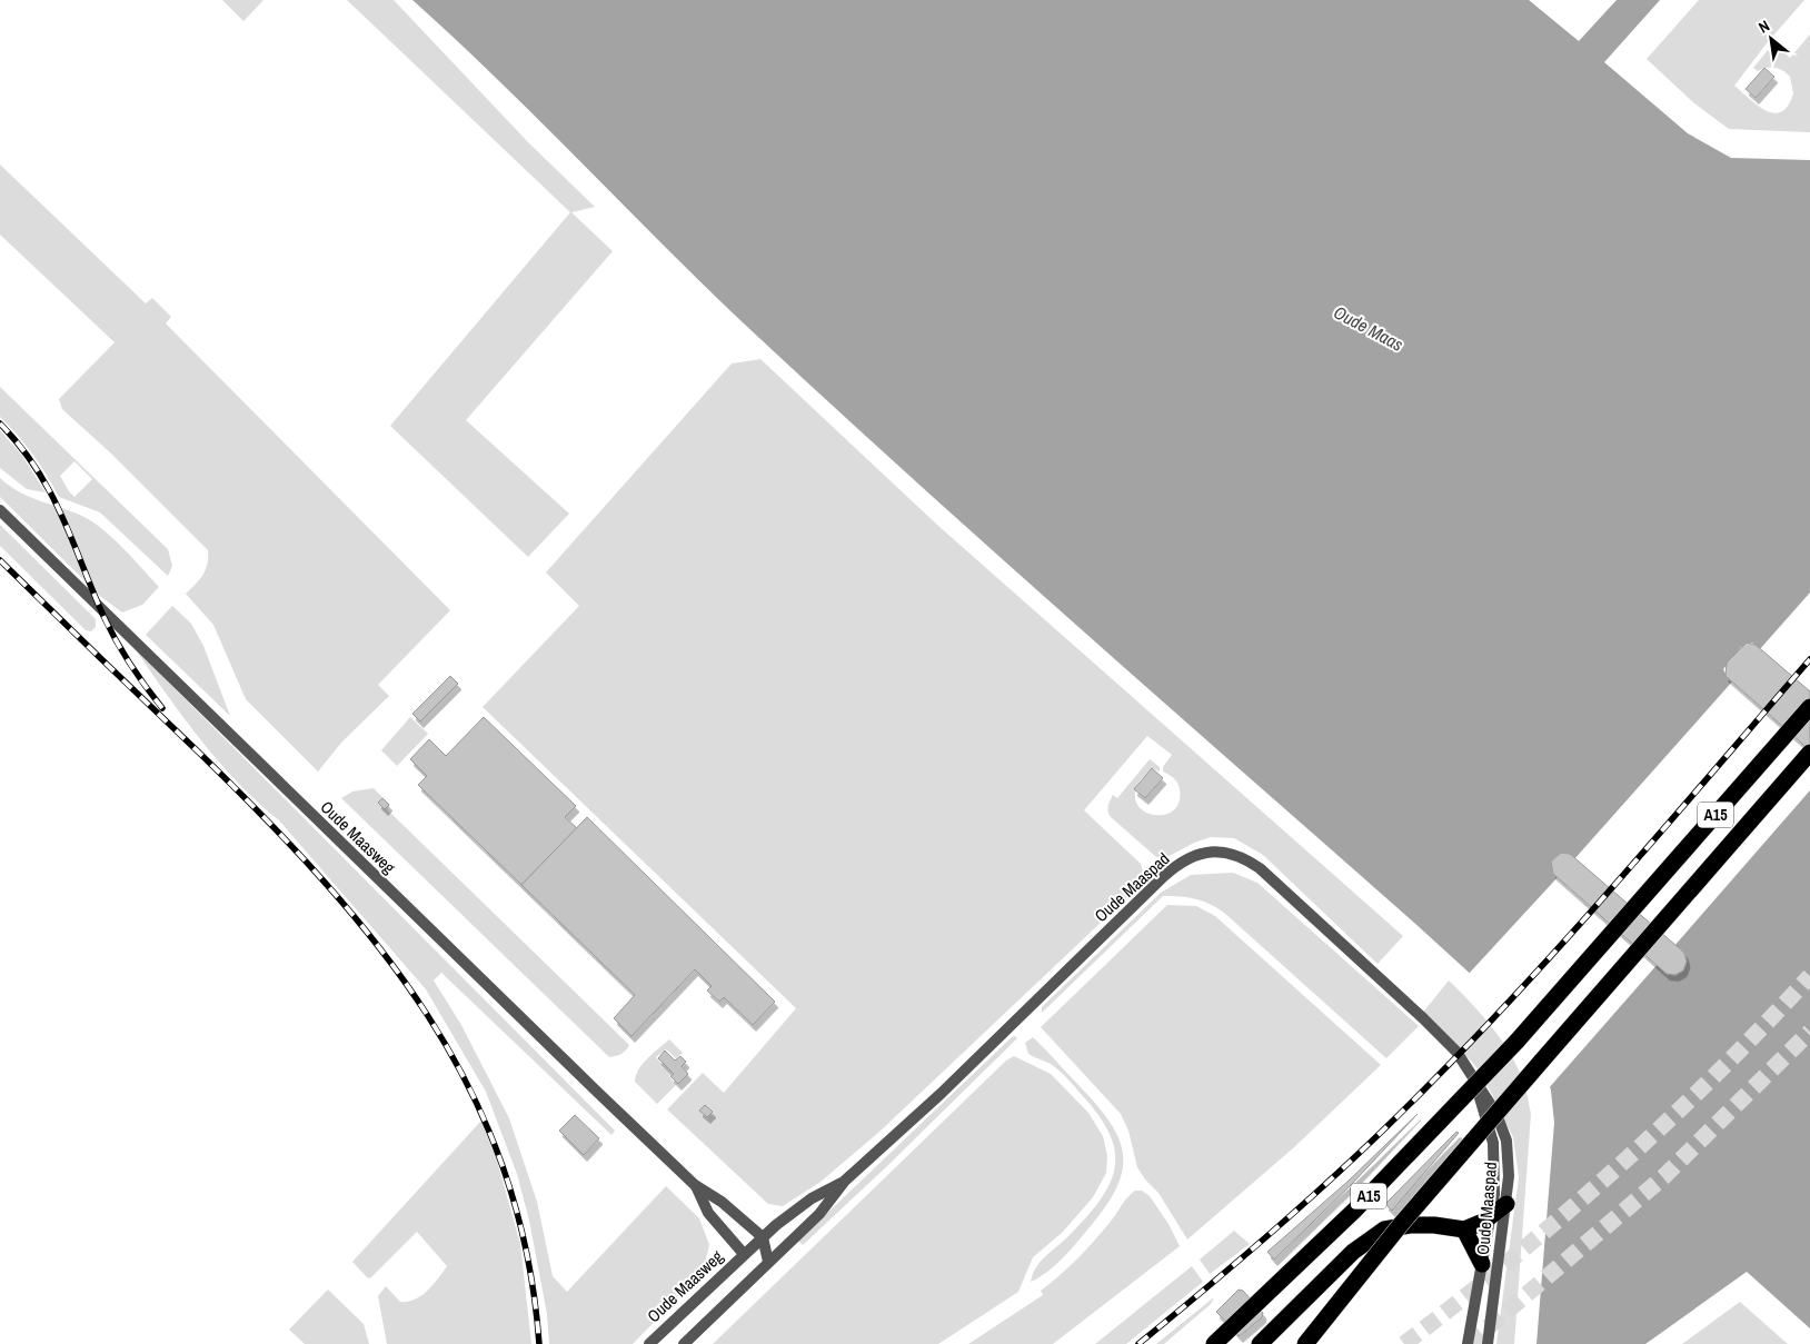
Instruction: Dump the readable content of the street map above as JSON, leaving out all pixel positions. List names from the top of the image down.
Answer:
{
  "streets": {
    "highway": ["A15"],
    "street": ["Oude Maasweg", "Oude Maaspad"]
  },
  "crossings": [
    ["Oude Maasweg", "Oude Maaspad"]
  ],
  "water": ["Oude Maas"],
  "north": "top left"
}
